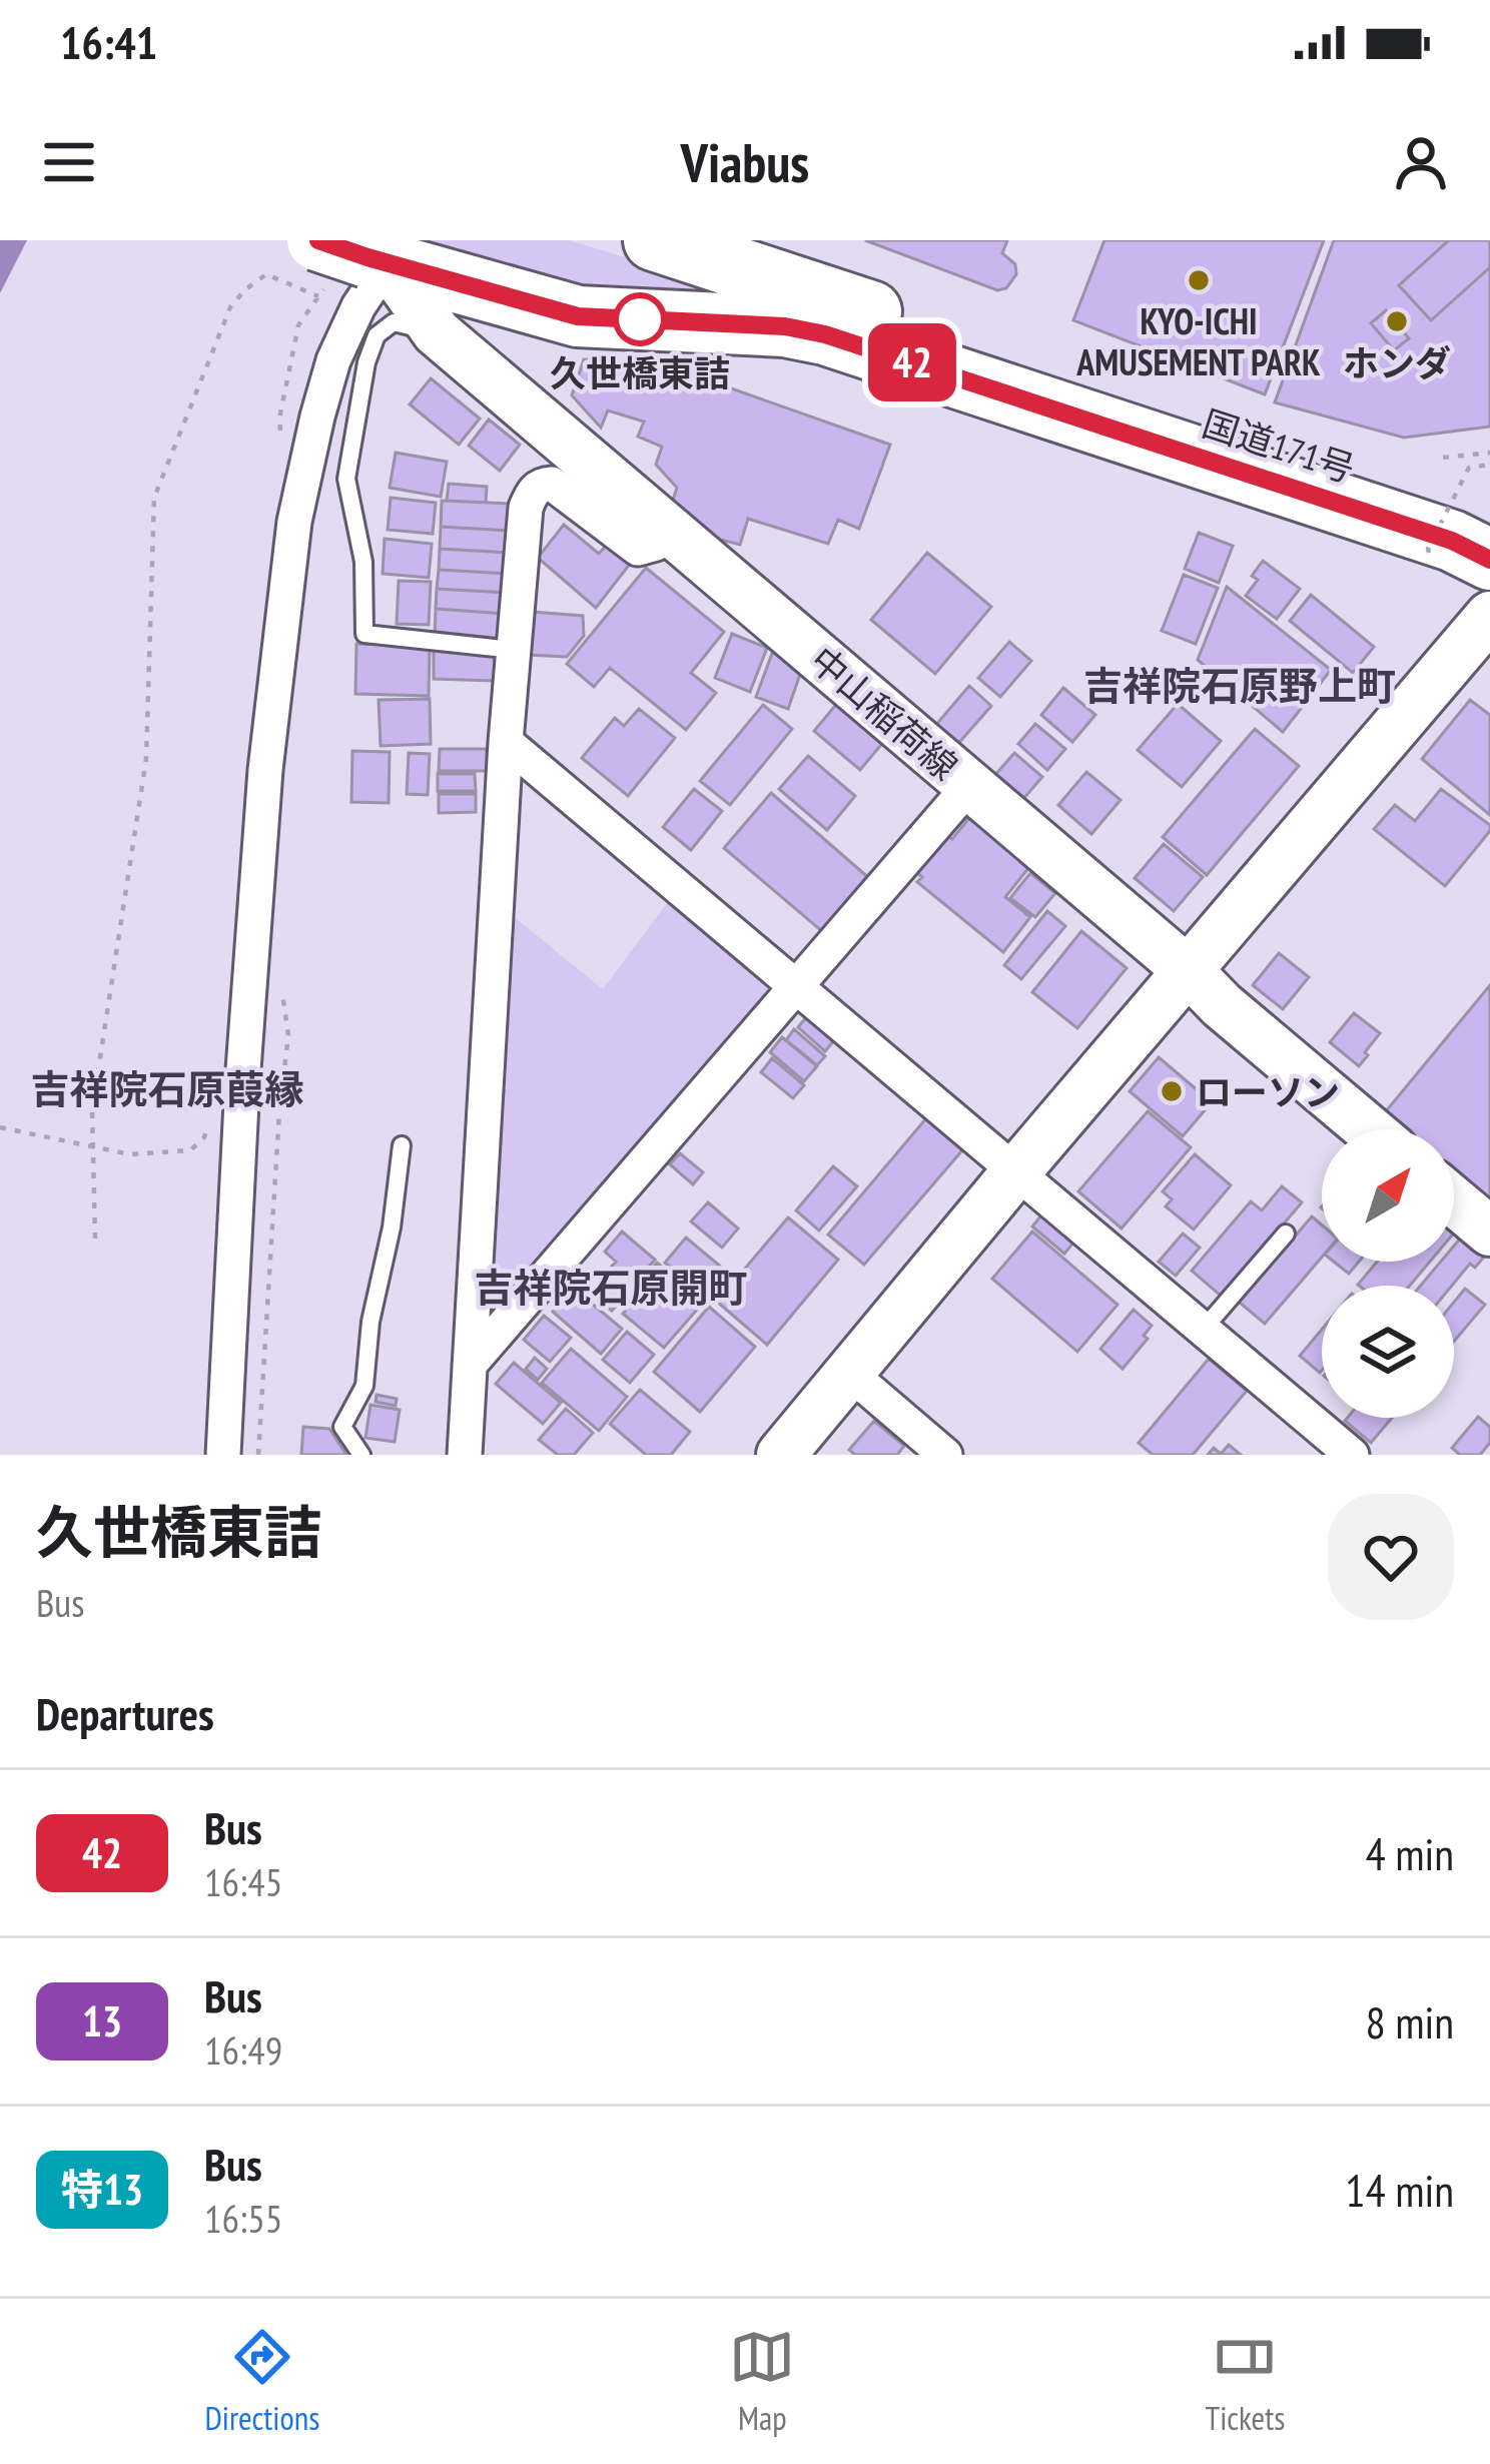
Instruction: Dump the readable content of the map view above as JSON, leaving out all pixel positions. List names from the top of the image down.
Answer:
{
  "streets": {
    "highway": ["国道171号"],
    "main road": ["中山稲荷線"]
  },
  "crossings": [
    ["国道171号", "中山稲荷線"]
  ],
  "districts": ["吉祥院石原野上町", "吉祥院石原葭縁", "吉祥院石原開町"],
  "places": [
    "KYO-ICHI AMUSEMENT PARK",
    "久世橋東詰",
    "ホンダ",
    "ローソン"
  ],
  "lines": ["bus line 42"],
  "north": "top right",
  "page": {
    "status": "16:41",
    "header": "Viabus",
    "on_map": "42",
    "heading": [
      ["久世橋東詰", "Bus"],
      "Departures"
    ],
    "list": [
      {
        "mark": "42",
        "name": "Bus",
        "note": "16:45",
        "value": "4 min"
      },
      {
        "mark": "13",
        "name": "Bus",
        "note": "16:49",
        "value": "8 min"
      },
      {
        "mark": "特13",
        "name": "Bus",
        "note": "16:55",
        "value": "14 min"
      }
    ],
    "tabs": ["Directions", "Map", "Tickets"]
  }
}
